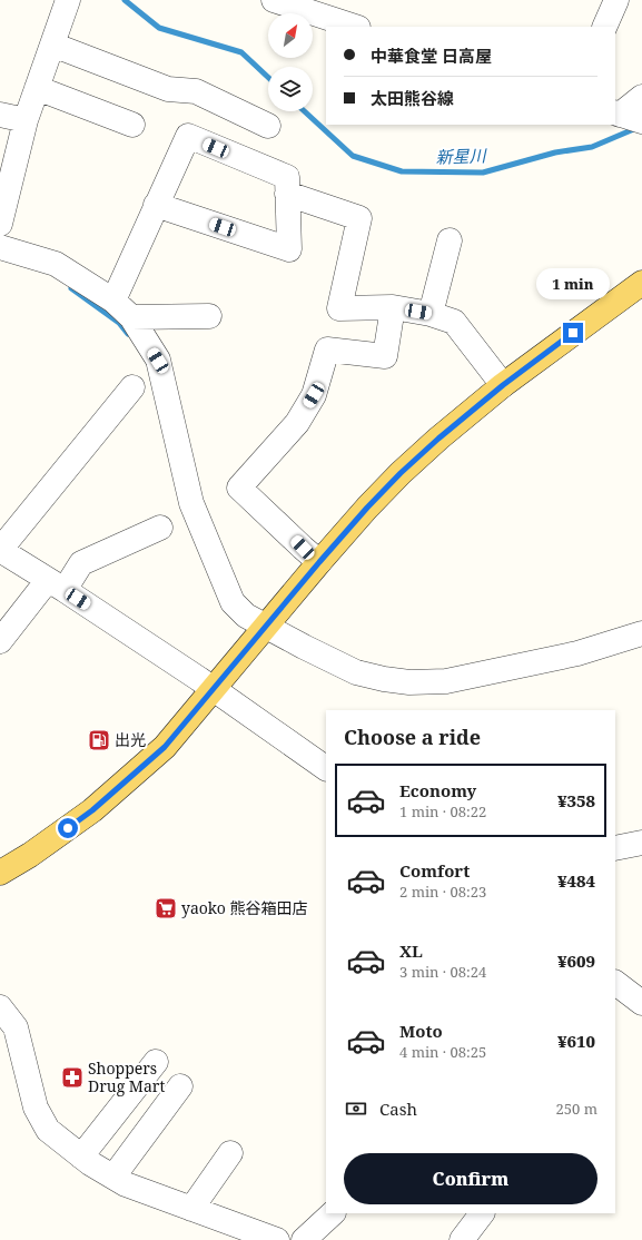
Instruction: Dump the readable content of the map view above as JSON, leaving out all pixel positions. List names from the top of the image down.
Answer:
{
  "water": ["新星川"],
  "places": {
    "fuel station": ["出光"],
    "supermarket": ["yaoko 熊谷箱田店"],
    "pharmacy": ["Shoppers Drug Mart"]
  },
  "north": "top right",
  "page": {
    "banner": ["中華食堂 日高屋", "太田熊谷線"],
    "bubble": "1 min",
    "heading": "Choose a ride",
    "list": [
      {
        "name": "Economy",
        "note": "1 min · 08:22",
        "value": "¥358"
      },
      {
        "name": "Comfort",
        "note": "2 min · 08:23",
        "value": "¥484"
      },
      {
        "name": "XL",
        "note": "3 min · 08:24",
        "value": "¥609"
      },
      {
        "name": "Moto",
        "note": "4 min · 08:25",
        "value": "¥610"
      }
    ],
    "pay": ["Cash", "250 m"],
    "buttons": "Confirm"
  }
}
